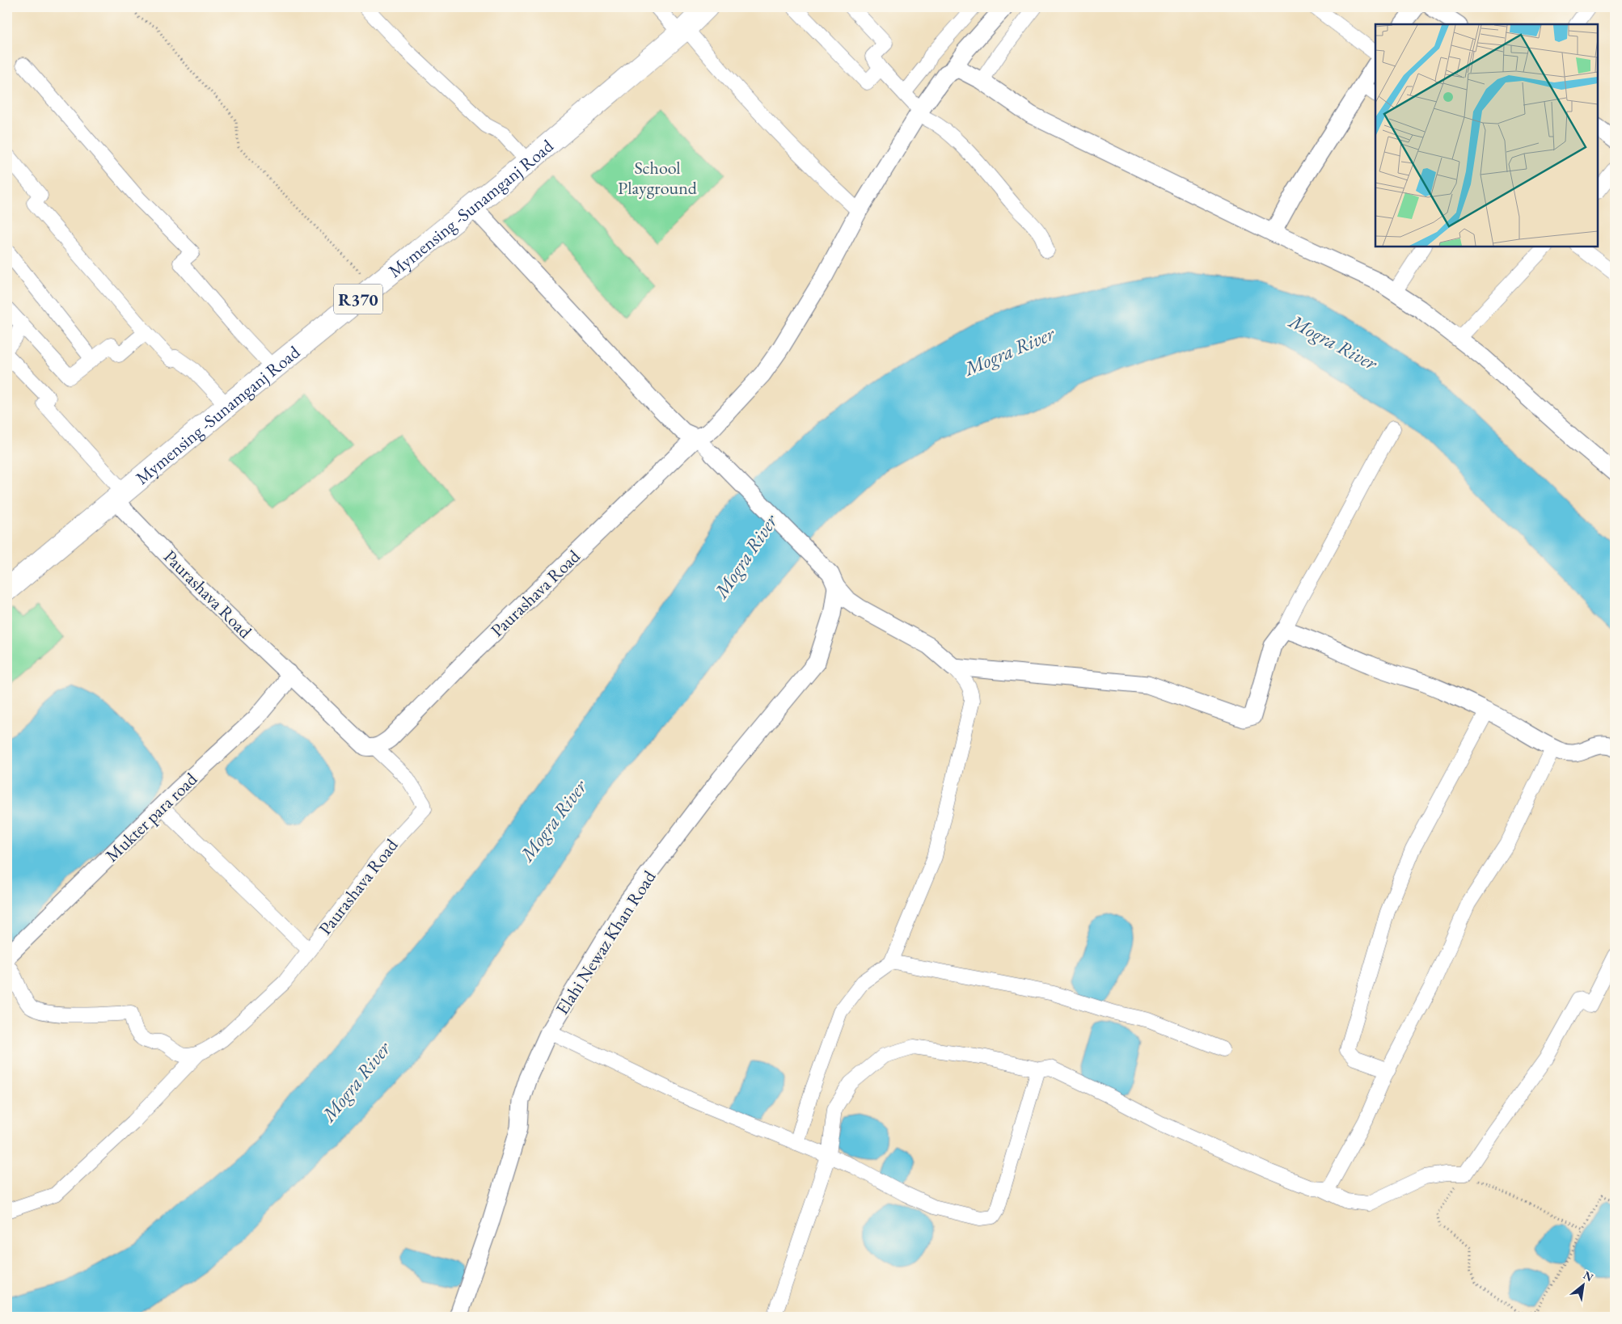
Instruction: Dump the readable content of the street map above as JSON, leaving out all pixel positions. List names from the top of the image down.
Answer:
{
  "streets": {
    "main road": ["Mymensing -Sunamganj Road", "R370"],
    "street": ["Paurashava Road", "Mukter para road", "Elahi Newaz Khan Road"]
  },
  "crossings": [
    ["Mymensing -Sunamganj Road", "Paurashava Road"],
    ["Paurashava Road", "Mukter para road"]
  ],
  "water": ["Mogra River"],
  "parks": ["School Playground"],
  "north": "top right"
}
